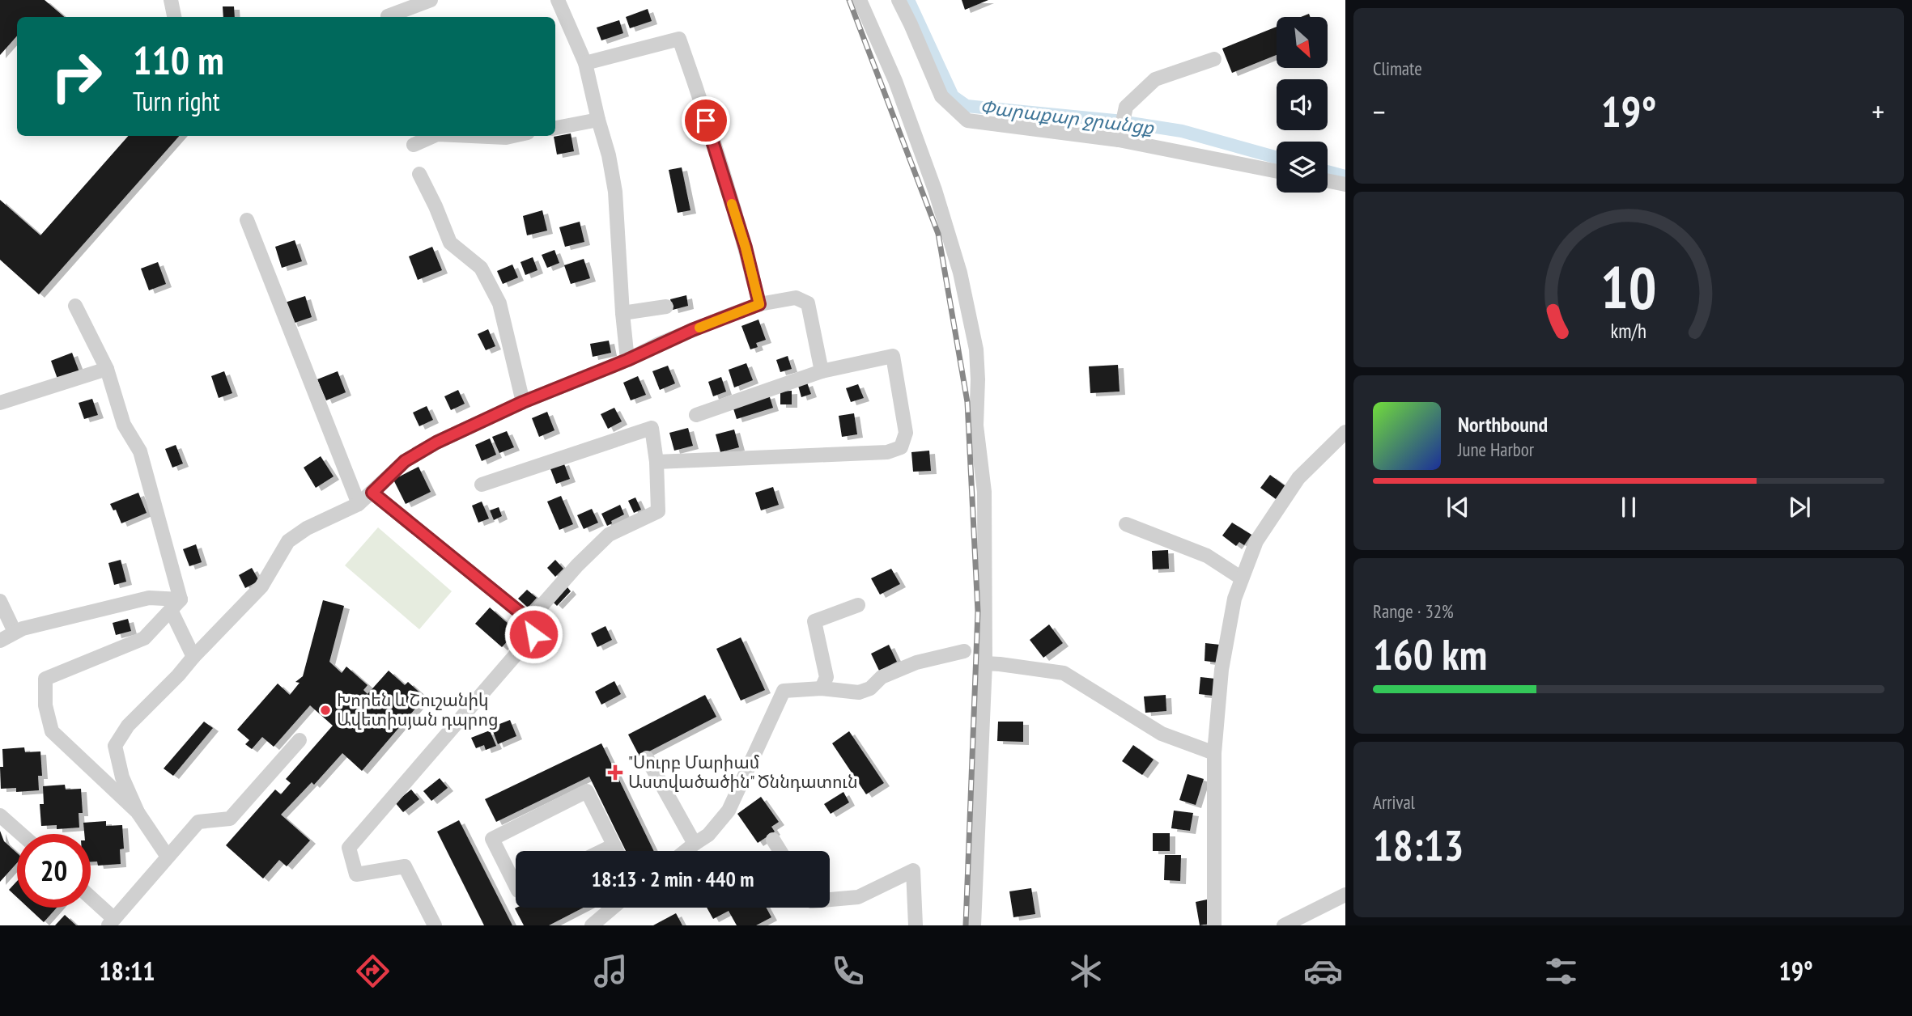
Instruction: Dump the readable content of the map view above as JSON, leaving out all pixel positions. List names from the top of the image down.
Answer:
{
  "water": ["Փարաքար ջրանցք"],
  "places": {
    "other": ["Խորեն և Շուշանիկ Ավետիսյան դպրոց"],
    "health": ["\"Սուրբ Մարիամ Աստվածածին\" Ծննդատուն"]
  },
  "north": "bottom right",
  "page": {
    "tile": [
      "Climate",
      ["Range · 32%", "160 km"],
      ["Arrival", "18:13"]
    ],
    "turn": ["110 m", "Turn right"],
    "heat": ["−", "19°", "+"],
    "song": ["Northbound", "June Harbor"],
    "limit": "20",
    "trip": "18:13 · 2 min · 440 m",
    "tabs": ["18:11", "19°"],
    "gauge": ["10", "km/h"]
  }
}
